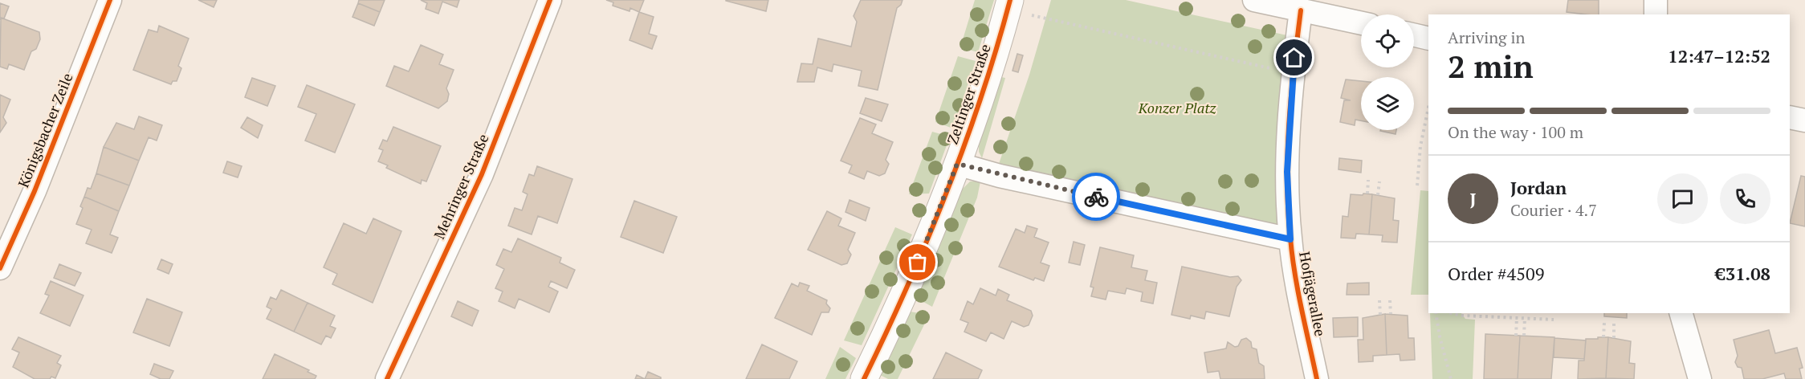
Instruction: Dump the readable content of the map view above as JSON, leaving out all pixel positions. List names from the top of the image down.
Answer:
{
  "streets": {
    "street": [
      "Zeltinger Straße",
      "Königsbacher Zeile",
      "Mehringer Straße",
      "Hofjägerallee"
    ]
  },
  "parks": ["Konzer Platz"],
  "page": {
    "heading": ["2 min", "Arriving in", "12:47–12:52"],
    "panel": [
      "Jordan",
      "Courier · 4.7",
      "Order #4509",
      "€31.08"
    ],
    "bar": "On the way · 100 m",
    "round": "J"
  }
}
